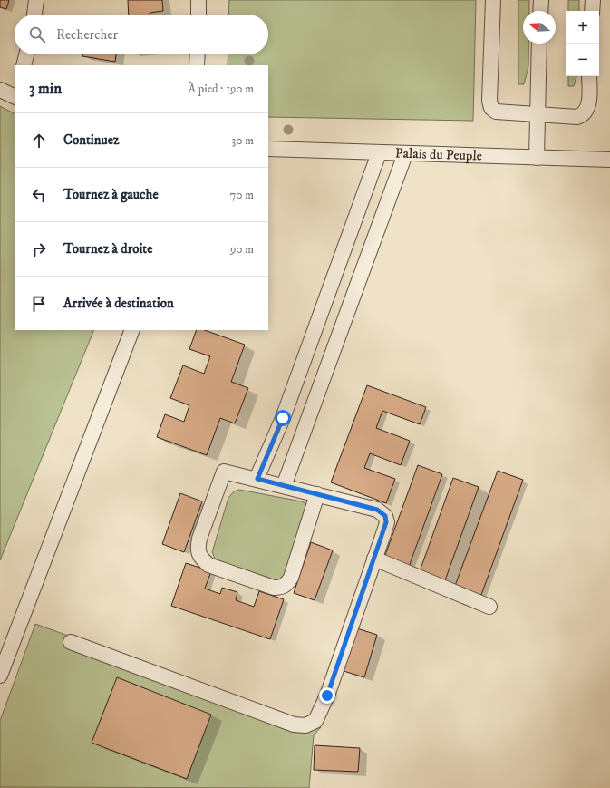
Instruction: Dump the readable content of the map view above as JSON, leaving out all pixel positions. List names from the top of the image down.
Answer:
{
  "streets": {
    "street": ["Palais du Peuple"]
  },
  "north": "left",
  "page": {
    "map_buttons": ["+", "−"],
    "search": "Rechercher",
    "heading": ["3 min", "À pied · 190 m"],
    "list": [
      ["Continuez", "30 m"],
      ["Tournez à gauche", "70 m"],
      ["Tournez à droite", "90 m"],
      "Arrivée à destination"
    ]
  }
}
